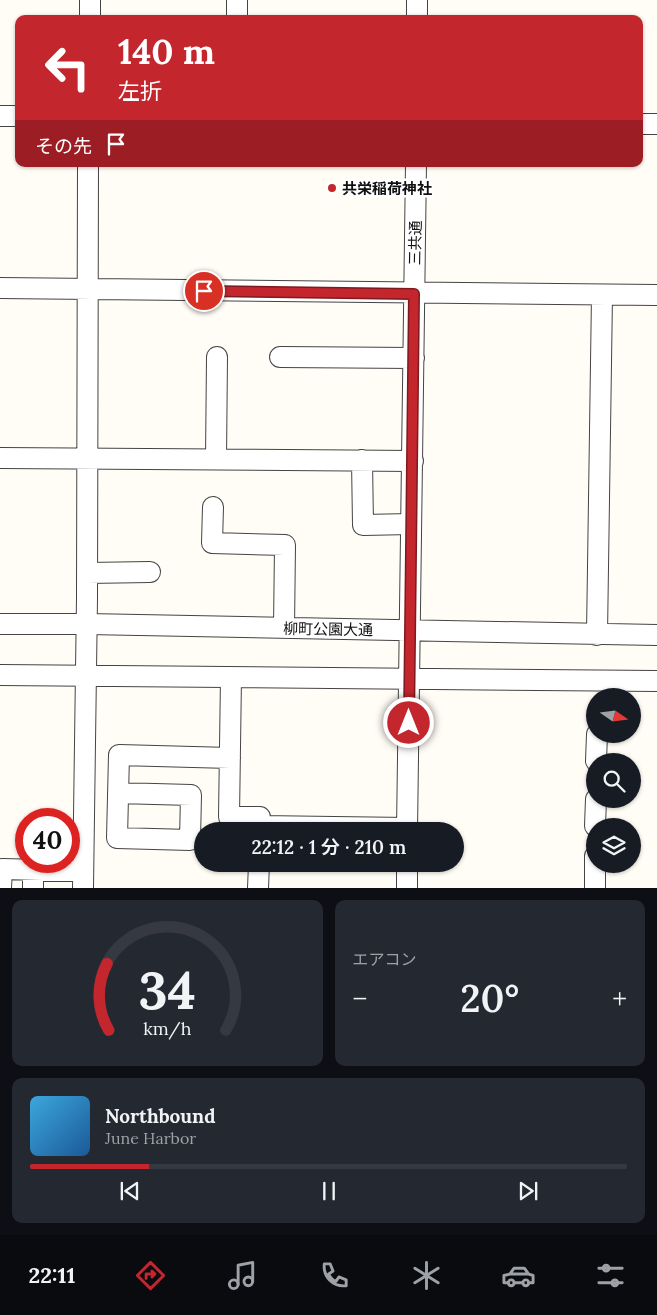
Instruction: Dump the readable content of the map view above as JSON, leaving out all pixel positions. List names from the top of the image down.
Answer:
{
  "streets": {
    "street": ["三共通", "柳町公園大通"]
  },
  "crossings": [
    ["三共通", "柳町公園大通"]
  ],
  "places": ["共栄稲荷神社"],
  "north": "right",
  "page": {
    "turn": ["140 m", "左折"],
    "then": "その先",
    "limit": "40",
    "trip": "22:12 · 1 分 · 210 m",
    "tile": "エアコン",
    "heat": ["−", "20°", "+"],
    "song": ["Northbound", "June Harbor"],
    "tabs": "22:11",
    "gauge": ["34", "km/h"]
  }
}
